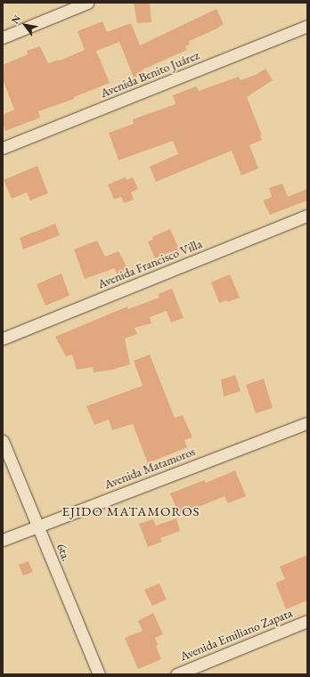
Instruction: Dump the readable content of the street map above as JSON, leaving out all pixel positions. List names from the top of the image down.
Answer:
{
  "streets": {
    "street": [
      "Avenida Benito Juárez",
      "Avenida Francisco Villa",
      "Avenida Matamoros",
      "6ta.",
      "Avenida Emiliano Zapata"
    ]
  },
  "crossings": [
    ["Avenida Matamoros", "6ta."]
  ],
  "districts": ["EJIDO MATAMOROS"],
  "north": "top left"
}
